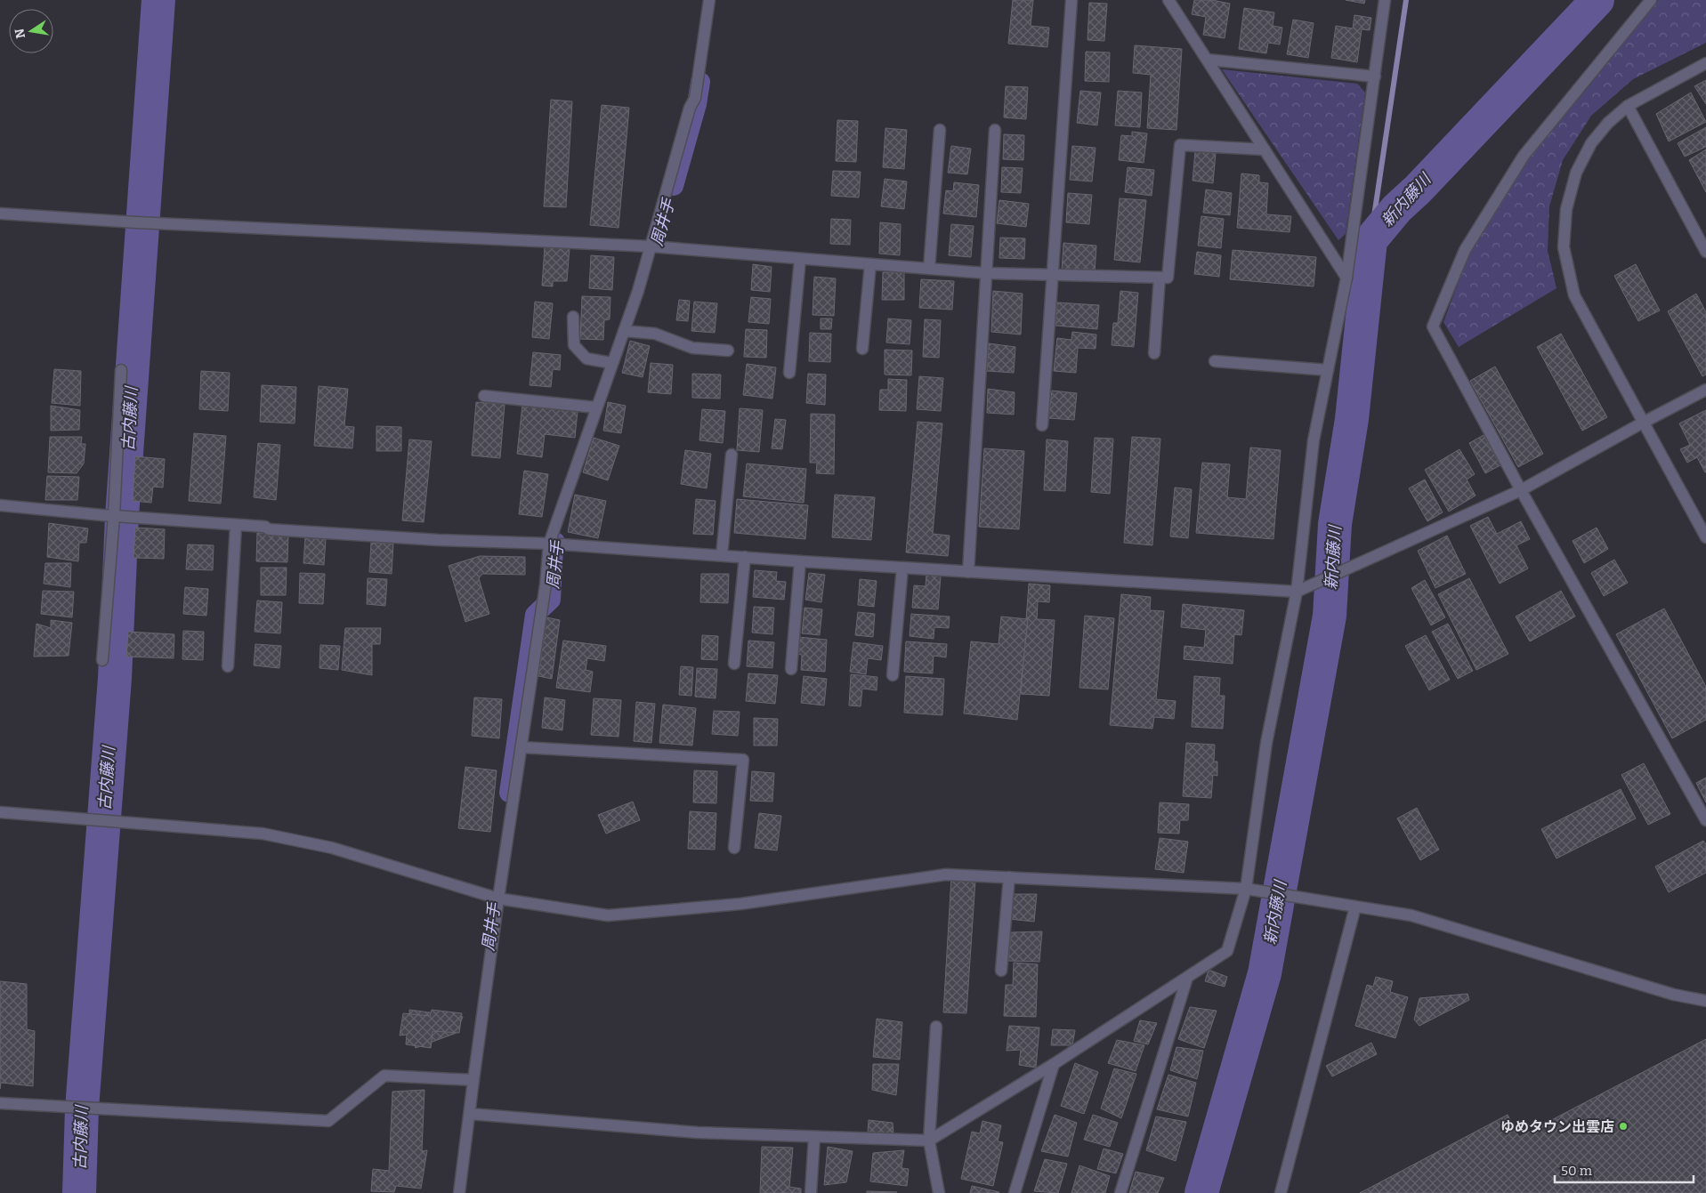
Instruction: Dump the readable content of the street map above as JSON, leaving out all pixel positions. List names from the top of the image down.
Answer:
{
  "water": ["新内藤川", "周井手", "古内藤川"],
  "places": ["ゆめタウン出雲店"],
  "scale_bar": "50 m",
  "north": "left"
}
